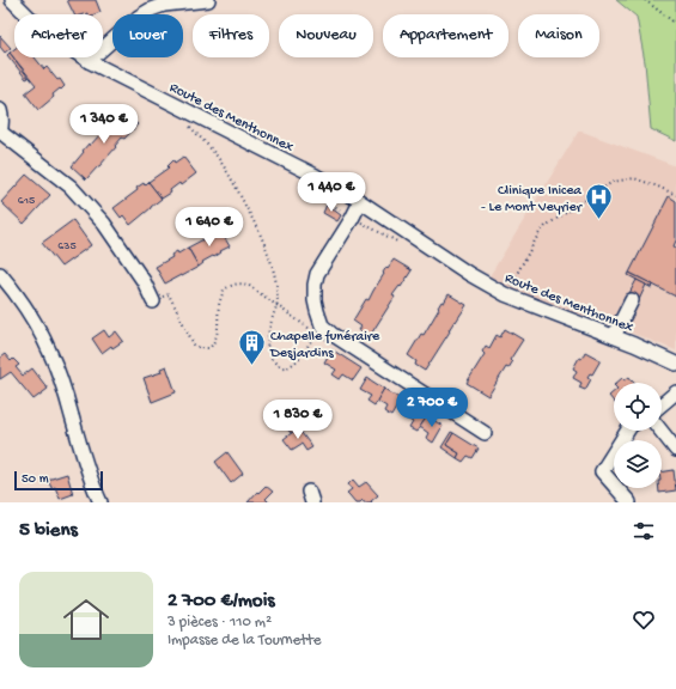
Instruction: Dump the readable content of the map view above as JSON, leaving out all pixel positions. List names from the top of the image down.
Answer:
{
  "streets": {
    "street": ["Route des Menthonnex"]
  },
  "places": {
    "hospital": ["Clinique Inicea - Le Mont Veyrier"],
    "building": ["Chapelle funéraire Desjardins"]
  },
  "house_numbers": ["615", "635"],
  "scale_bar": "50 m",
  "page": {
    "chip": [
      "Acheter",
      "Louer",
      "Filtres",
      "Nouveau",
      "Appartement",
      "Maison"
    ],
    "price": [
      "1 340 €",
      "1 440 €",
      "1 640 €",
      "2 700 €",
      "1 830 €"
    ],
    "scale": "50 m",
    "heading": "5 biens",
    "list": [
      {
        "name": "2 700 €/mois",
        "note": "3 pièces · 110 m² · Impasse de la Tournette"
      }
    ]
  }
}
